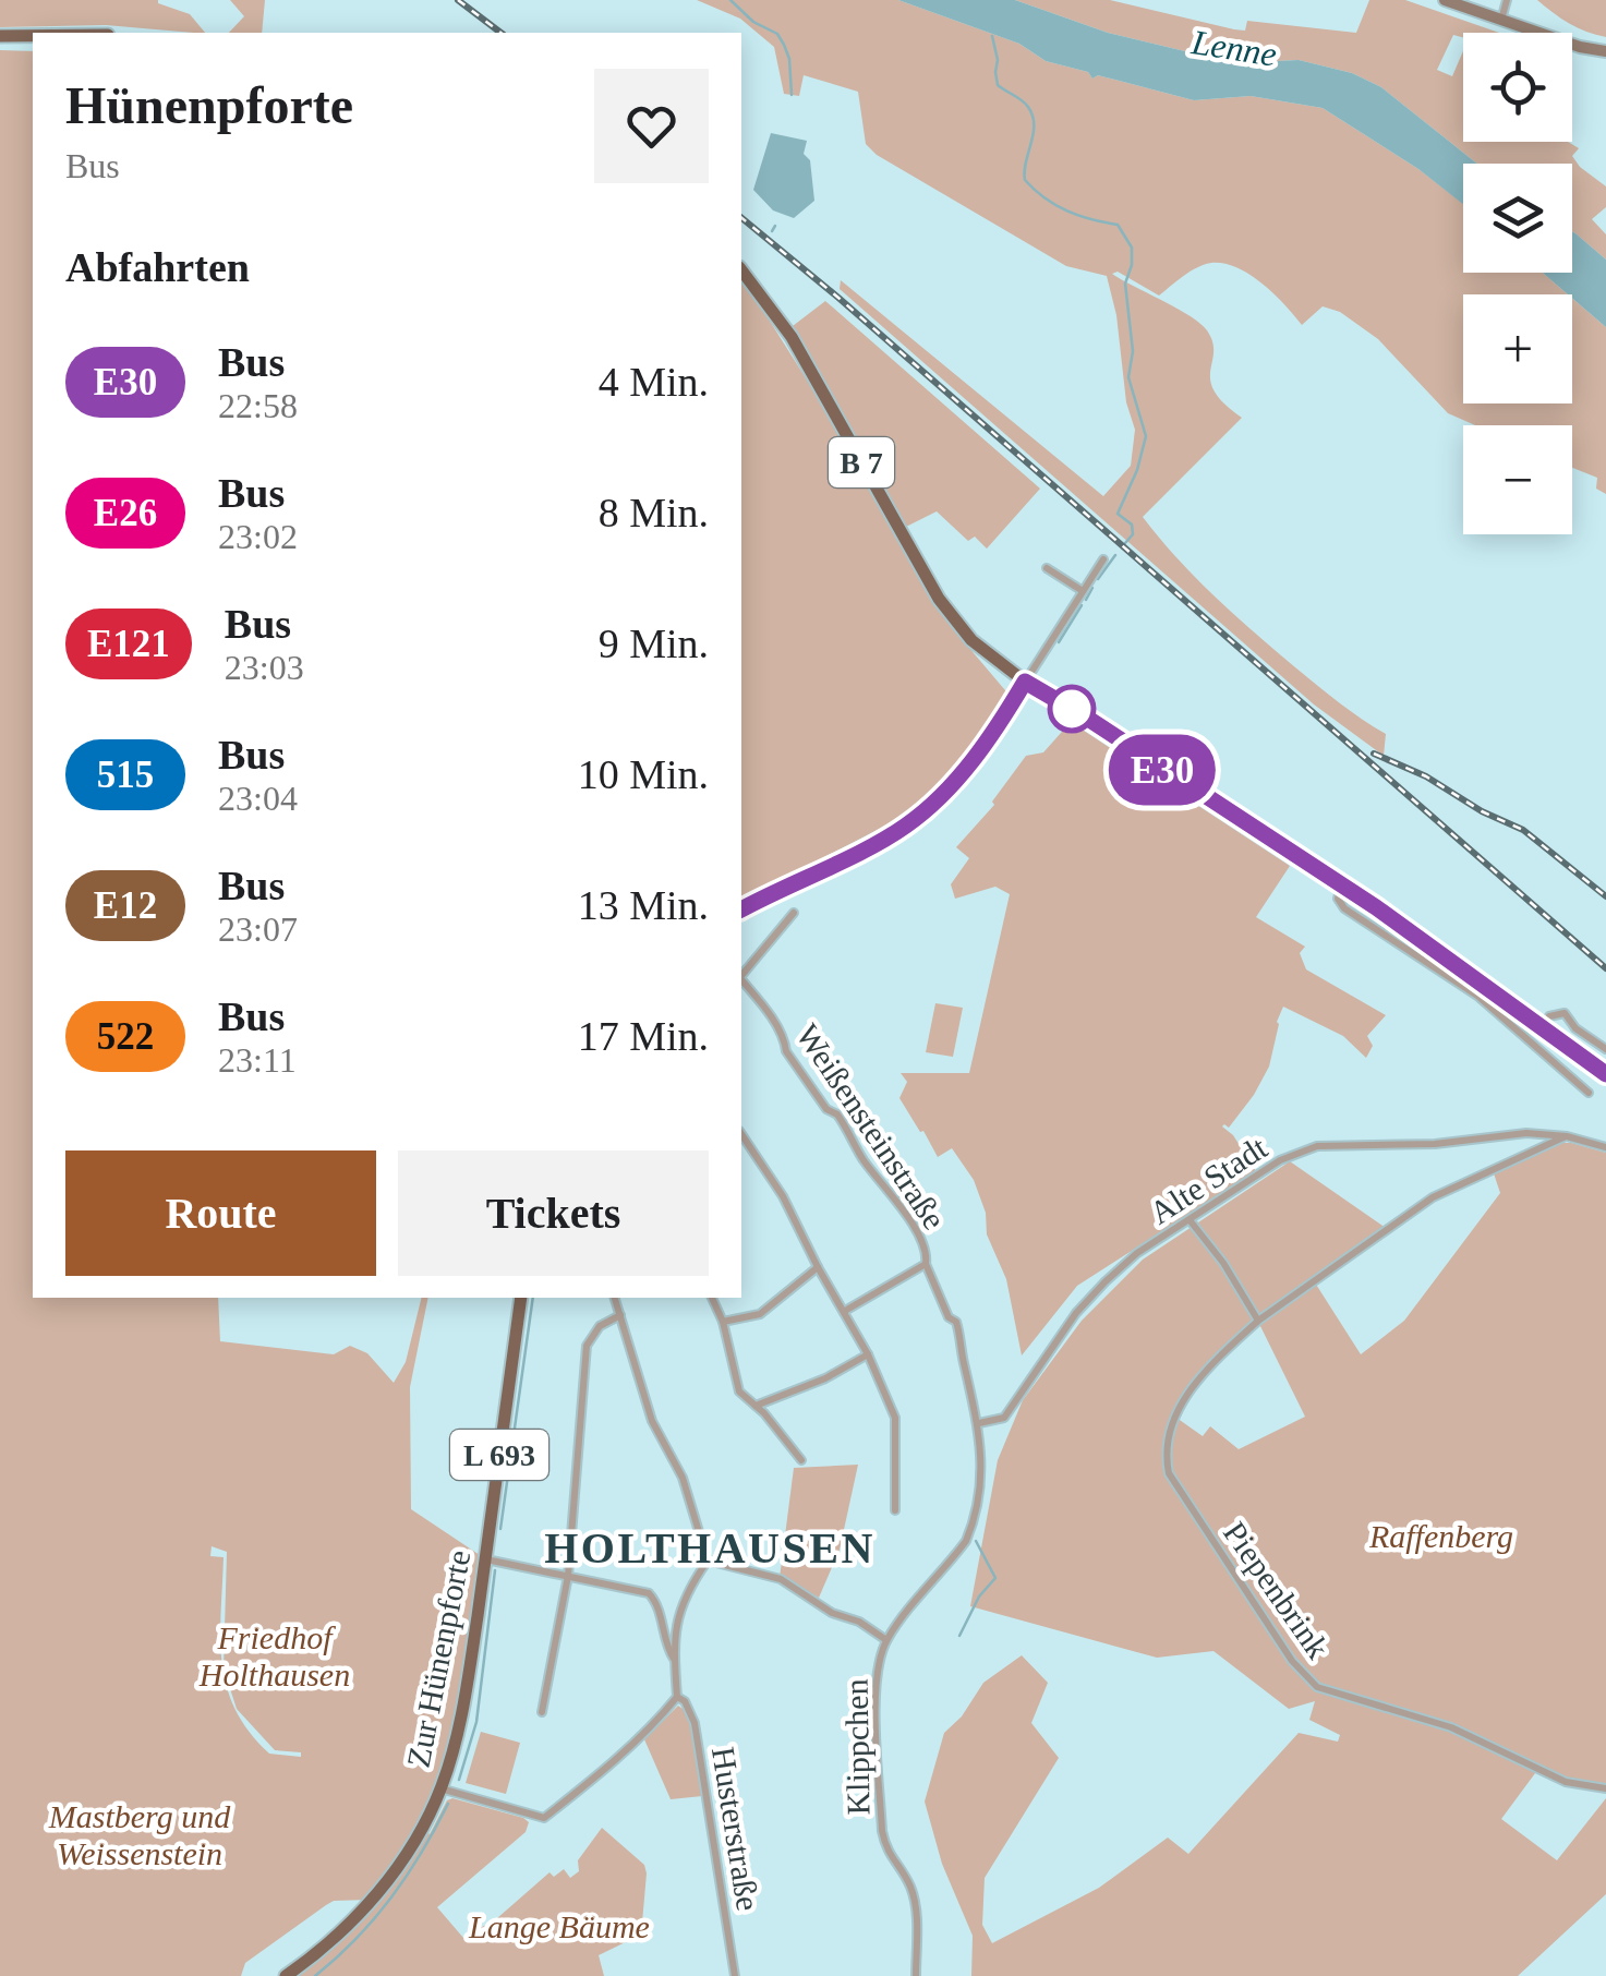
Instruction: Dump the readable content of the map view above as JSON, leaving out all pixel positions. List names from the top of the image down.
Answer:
{
  "streets": {
    "main road": ["B 7", "L 693", "Zur Hünenpforte"],
    "street": [
      "Weißensteinstraße",
      "Alte Stadt",
      "Piepenbrink",
      "Klippchen",
      "Husterstraße"
    ]
  },
  "crossings": [
    ["Weißensteinstraße", "Alte Stadt"],
    ["Weißensteinstraße", "Klippchen"],
    ["Alte Stadt", "Piepenbrink"]
  ],
  "districts": ["HOLTHAUSEN"],
  "water": ["Lenne"],
  "parks": [
    "Raffenberg",
    "Friedhof Holthausen",
    "Mastberg und Weissenstein",
    "Lange Bäume"
  ],
  "lines": ["bus line E30"],
  "page": {
    "on_map": "E30",
    "map_buttons": ["+", "−"],
    "heading": [
      ["Hünenpforte", "Bus"],
      "Abfahrten"
    ],
    "list": [
      {
        "mark": "E30",
        "name": "Bus",
        "note": "22:58",
        "value": "4 Min."
      },
      {
        "mark": "E26",
        "name": "Bus",
        "note": "23:02",
        "value": "8 Min."
      },
      {
        "mark": "E121",
        "name": "Bus",
        "note": "23:03",
        "value": "9 Min."
      },
      {
        "mark": "515",
        "name": "Bus",
        "note": "23:04",
        "value": "10 Min."
      },
      {
        "mark": "E12",
        "name": "Bus",
        "note": "23:07",
        "value": "13 Min."
      },
      {
        "mark": "522",
        "name": "Bus",
        "note": "23:11",
        "value": "17 Min."
      }
    ],
    "buttons": ["Route", "Tickets"]
  }
}
